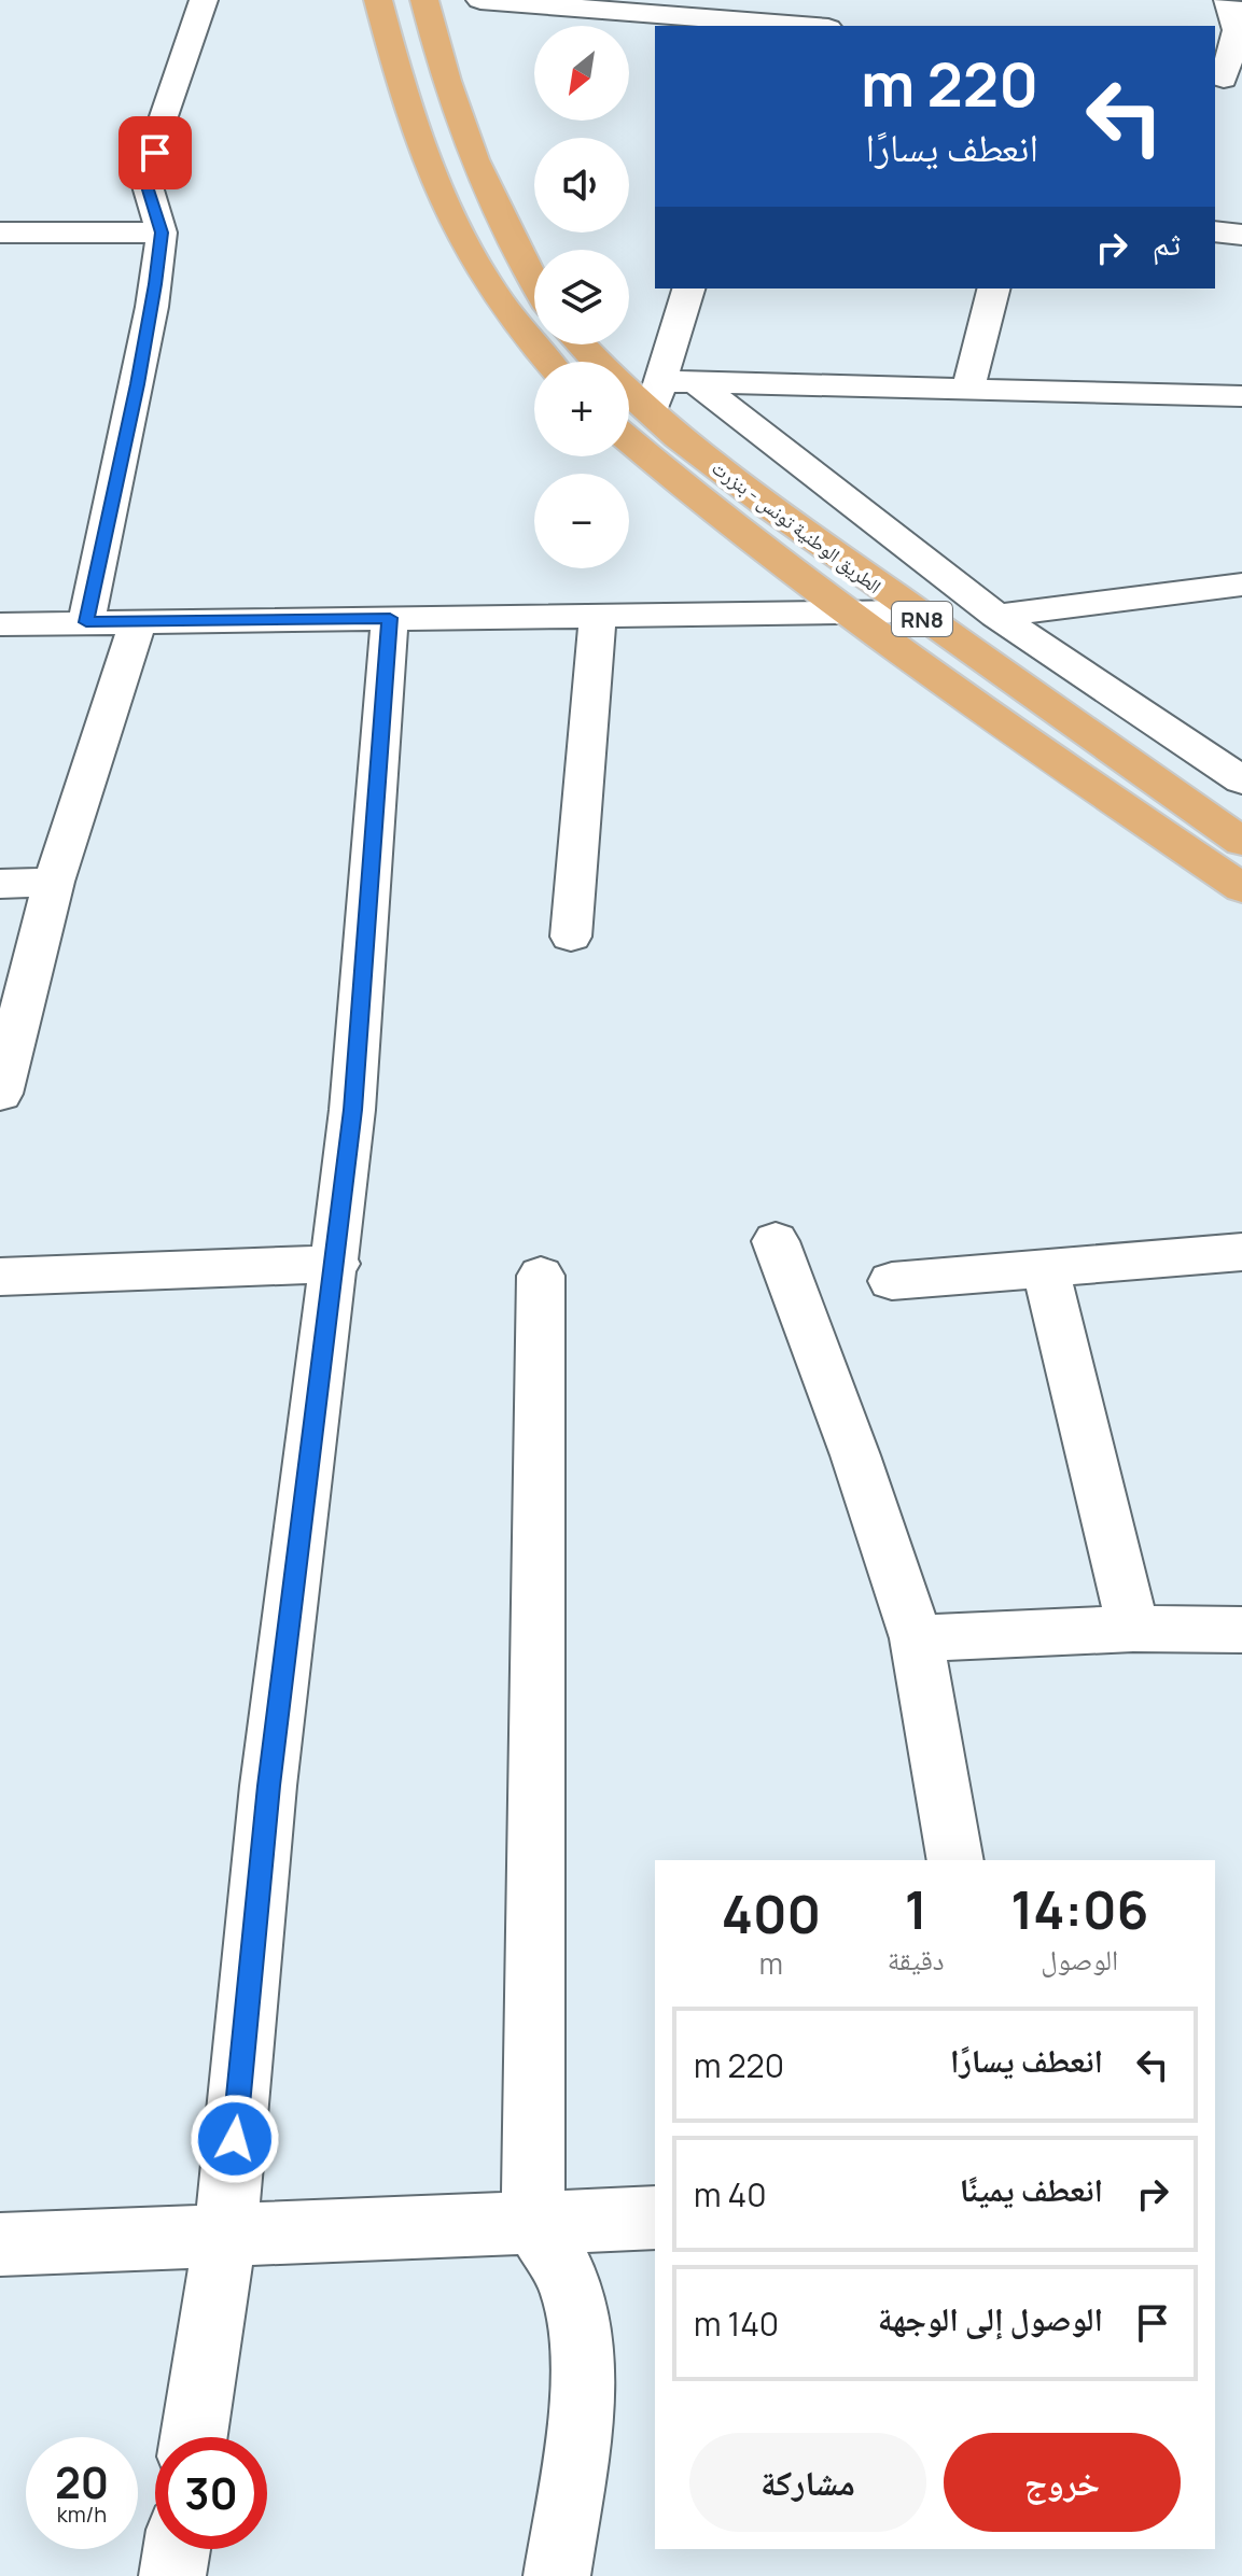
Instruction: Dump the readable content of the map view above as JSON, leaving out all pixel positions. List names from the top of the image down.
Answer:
{
  "streets": {
    "main road": ["الطريق الوطنية تونس - بنزرت", "RN8"]
  },
  "north": "bottom left",
  "page": {
    "map_buttons": ["+", "−"],
    "turn": ["220 m", "انعطف يسارًا"],
    "then": "ثم",
    "eta": [
      "14:06",
      "الوصول",
      "1",
      "دقيقة",
      "400",
      "m"
    ],
    "list": [
      {
        "name": "انعطف يسارًا",
        "value": "220 m"
      },
      {
        "name": "انعطف يمينًا",
        "value": "40 m"
      },
      {
        "name": "الوصول إلى الوجهة",
        "value": "140 m"
      }
    ],
    "buttons": ["خروج", "مشاركة"],
    "speed": "20 km/h",
    "limit": "30"
  }
}
